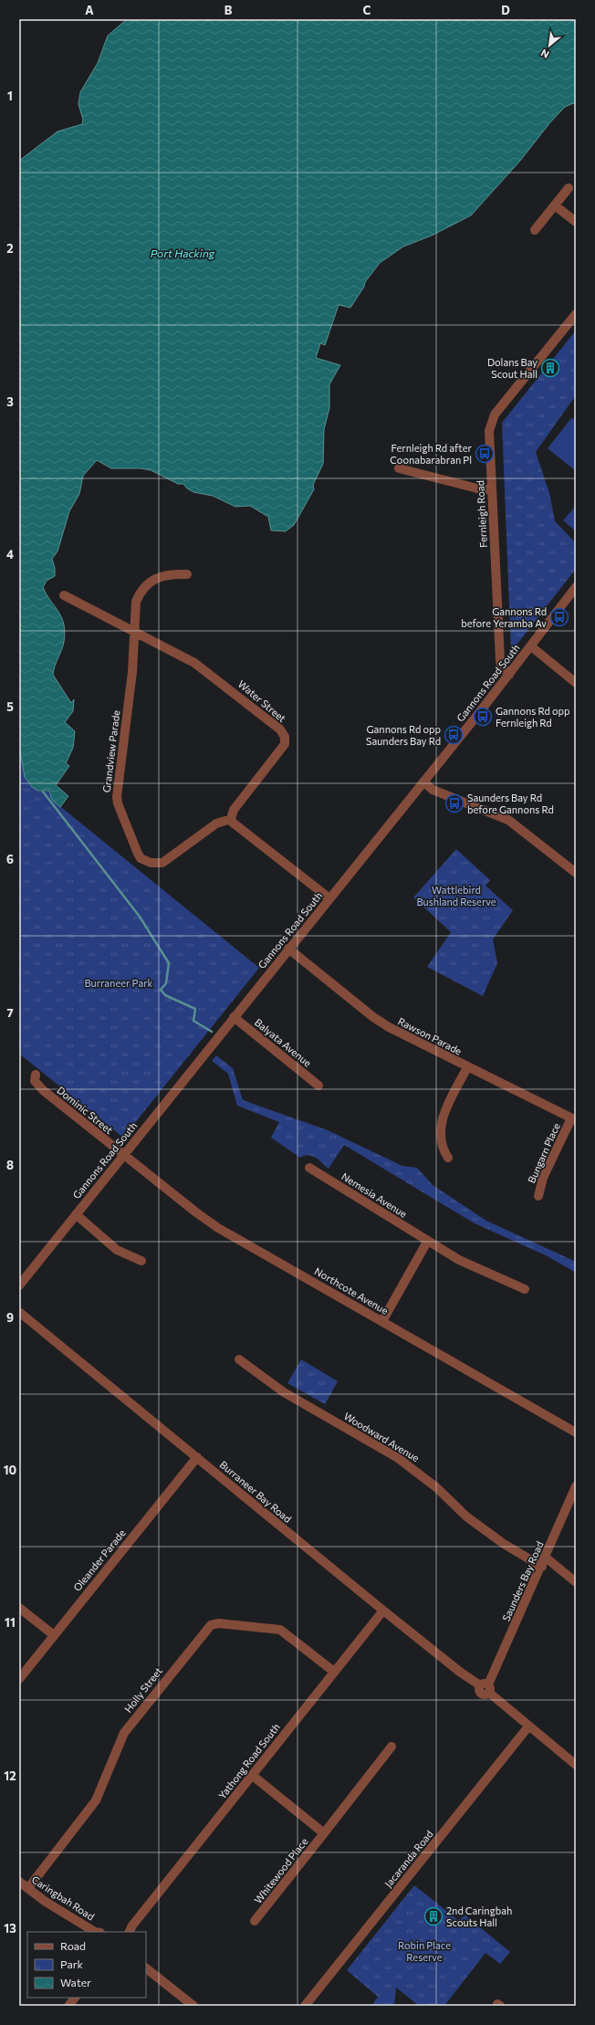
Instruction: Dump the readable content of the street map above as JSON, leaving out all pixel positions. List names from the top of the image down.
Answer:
{
  "streets": {
    "street": [
      "Fernleigh Road",
      "Gannons Road South",
      "Water Street",
      "Grandview Parade",
      "Rawson Parade",
      "Balyata Avenue",
      "Dominic Street",
      "Bungarn Place",
      "Nemesia Avenue",
      "Northcote Avenue",
      "Woodward Avenue",
      "Burraneer Bay Road",
      "Oleander Parade",
      "Saunders Bay Road",
      "Holly Street",
      "Yathong Road South",
      "Jacaranda Road",
      "Whitewood Place",
      "Caringbah Road"
    ]
  },
  "crossings": [
    ["Fernleigh Road", "Gannons Road South"],
    ["Gannons Road South", "Rawson Parade"],
    ["Gannons Road South", "Balyata Avenue"],
    ["Gannons Road South", "Dominic Street"],
    ["Gannons Road South", "Northcote Avenue"],
    ["Water Street", "Grandview Parade"],
    ["Rawson Parade", "Bungarn Place"],
    ["Dominic Street", "Northcote Avenue"],
    ["Woodward Avenue", "Saunders Bay Road"],
    ["Burraneer Bay Road", "Oleander Parade"],
    ["Burraneer Bay Road", "Saunders Bay Road"],
    ["Burraneer Bay Road", "Yathong Road South"],
    ["Burraneer Bay Road", "Jacaranda Road"],
    ["Holly Street", "Yathong Road South"],
    ["Holly Street", "Caringbah Road"]
  ],
  "water": ["Port Hacking"],
  "parks": ["Wattlebird Bushland Reserve", "Burraneer Park", "Robin Place Reserve"],
  "places": {
    "building": ["Dolans Bay Scout Hall", "2nd Caringbah Scouts Hall"],
    "bus stop": [
      "Fernleigh Rd after Coonabarabran Pl",
      "Gannons Rd before Yeramba Av",
      "Gannons Rd opp Fernleigh Rd",
      "Gannons Rd opp Saunders Bay Rd",
      "Saunders Bay Rd before Gannons Rd"
    ]
  },
  "legend": ["Road", "Park", "Water"],
  "north": "bottom left",
  "grid": {
    "columns": [
      "A",
      "B",
      "C",
      "D"
    ],
    "rows": [
      "1",
      "2",
      "3",
      "4",
      "5",
      "6",
      "7",
      "8",
      "9",
      "10",
      "11",
      "12",
      "13"
    ]
  }
}
